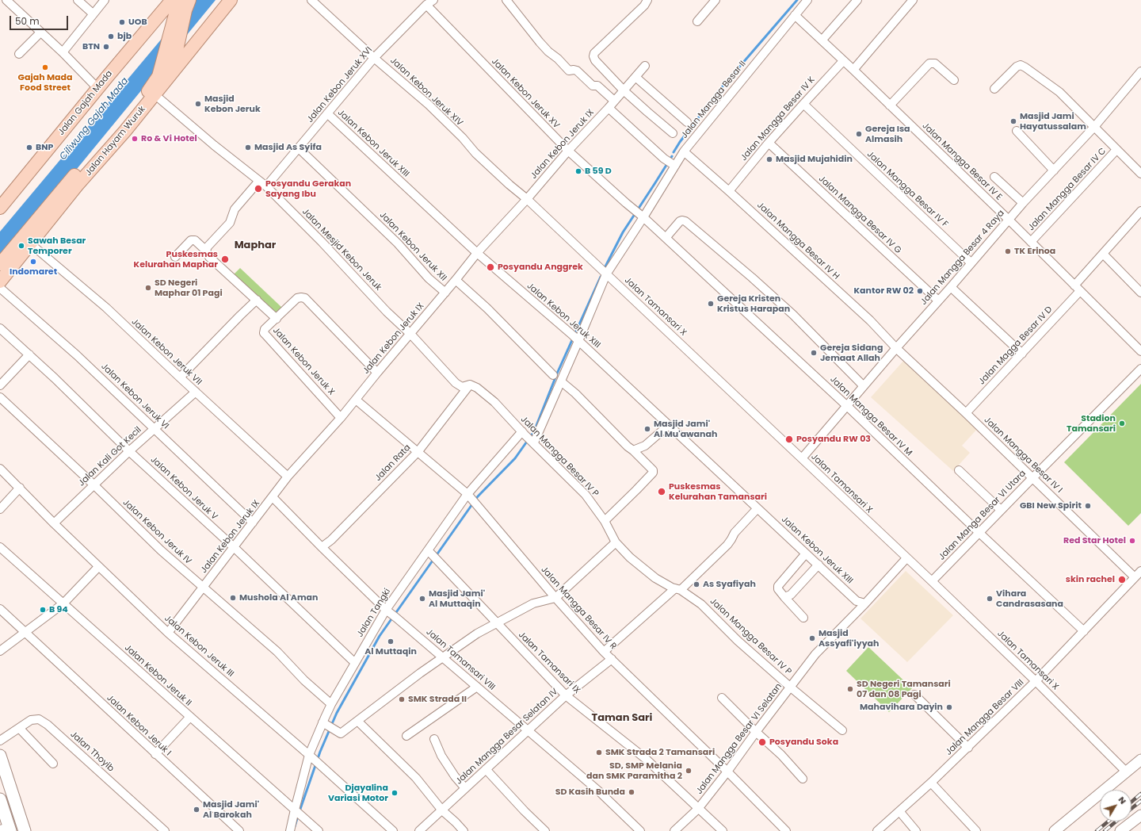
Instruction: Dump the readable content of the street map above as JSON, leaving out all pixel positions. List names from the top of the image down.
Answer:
{
  "streets": {
    "main road": ["Jalan Gajah Mada", "Jalan Hayam Wuruk"],
    "street": [
      "Jalan Kebon Jeruk XVI",
      "Jalan Kebon Jeruk XIV",
      "Jalan Kebon Jeruk XV",
      "Jalan Mangga Besar II",
      "Jalan Mangga Besar IV K",
      "Jalan Kebon Jeruk XIII",
      "Jalan Kebon Jeruk IX",
      "Jalan Mangga Besar IV E",
      "Jalan Mangga Besar IV F",
      "Jalan Mangga Besar IV C",
      "Jalan Mangga Besar IV G",
      "Jalan Mangga Besar IV H",
      "Jalan Kebon Jeruk XII",
      "Jalan Mesjid Kebon Jeruk",
      "Jalan Mangga Besar 4 Raya",
      "Jalan Tamansari X",
      "Jalan Magga Besar IV D",
      "Jalan Kebon Jeruk VII",
      "Jalan Kebon Jeruk X",
      "Jalan Kebon Jeruk VI",
      "Jalan Mangga Besar IV M",
      "Jalan Mangga Besar IV I",
      "Jalan Kali Got Kecil",
      "Jalan Mangga Besar IV P",
      "Jalan Rata",
      "Jalan Kebon Jeruk V",
      "Jalan Manga Besar VI Utara",
      "Jalan Kebon Jeruk IV",
      "Jalan Mangga Besar IV R",
      "Jalan Tangki",
      "Jalan Kebon Jeruk III",
      "Jalan Tamansari VIII",
      "Jalan Tamansari IX",
      "Jalan Kebon Jeruk II",
      "Jalan Mangga Besar VIII",
      "Jalan Kebon Jeruk I",
      "Jalan Mangga Besar Selatan IV",
      "Jalan Mangga Besar VI Selatan",
      "Jalan Thoyib"
    ]
  },
  "crossings": [
    ["Jalan Kebon Jeruk XVI", "Jalan Kebon Jeruk XIV"],
    ["Jalan Kebon Jeruk XVI", "Jalan Kebon Jeruk XV"],
    ["Jalan Kebon Jeruk XVI", "Jalan Kebon Jeruk XIII"],
    ["Jalan Kebon Jeruk XVI", "Jalan Kebon Jeruk XII"],
    ["Jalan Kebon Jeruk XVI", "Jalan Mesjid Kebon Jeruk"],
    ["Jalan Kebon Jeruk XIV", "Jalan Kebon Jeruk IX"],
    ["Jalan Kebon Jeruk XIV", "Jalan Tamansari X"],
    ["Jalan Kebon Jeruk XV", "Jalan Mangga Besar II"],
    ["Jalan Kebon Jeruk XV", "Jalan Kebon Jeruk IX"],
    ["Jalan Kebon Jeruk XV", "Jalan Mangga Besar IV M"],
    ["Jalan Mangga Besar II", "Jalan Kebon Jeruk XIII"],
    ["Jalan Mangga Besar II", "Jalan Mangga Besar IV E"],
    ["Jalan Mangga Besar II", "Jalan Mangga Besar IV H"],
    ["Jalan Mangga Besar II", "Jalan Tamansari X"],
    ["Jalan Mangga Besar II", "Jalan Mangga Besar IV M"],
    ["Jalan Mangga Besar II", "Jalan Mangga Besar IV P"],
    ["Jalan Mangga Besar IV K", "Jalan Mangga Besar IV E"],
    ["Jalan Mangga Besar IV K", "Jalan Mangga Besar IV F"],
    ["Jalan Mangga Besar IV K", "Jalan Mangga Besar IV G"],
    ["Jalan Mangga Besar IV K", "Jalan Mangga Besar IV H"],
    ["Jalan Hayam Wuruk", "Jalan Mesjid Kebon Jeruk"],
    ["Jalan Hayam Wuruk", "Jalan Kebon Jeruk VII"],
    ["Jalan Kebon Jeruk XIII", "Jalan Kebon Jeruk IX"],
    ["Jalan Kebon Jeruk XIII", "Jalan Mangga Besar VI Selatan"],
    ["Jalan Kebon Jeruk IX", "Jalan Kebon Jeruk XII"],
    ["Jalan Kebon Jeruk IX", "Jalan Mesjid Kebon Jeruk"],
    ["Jalan Kebon Jeruk IX", "Jalan Tamansari X"],
    ["Jalan Kebon Jeruk IX", "Jalan Kebon Jeruk VII"],
    ["Jalan Kebon Jeruk IX", "Jalan Kebon Jeruk X"],
    ["Jalan Kebon Jeruk IX", "Jalan Kebon Jeruk VI"],
    ["Jalan Kebon Jeruk IX", "Jalan Mangga Besar IV P"],
    ["Jalan Kebon Jeruk IX", "Jalan Kebon Jeruk V"],
    ["Jalan Kebon Jeruk IX", "Jalan Kebon Jeruk IV"],
    ["Jalan Kebon Jeruk IX", "Jalan Mangga Besar IV R"],
    ["Jalan Kebon Jeruk IX", "Jalan Kebon Jeruk III"],
    ["Jalan Kebon Jeruk IX", "Jalan Tamansari VIII"],
    ["Jalan Mangga Besar IV E", "Jalan Mangga Besar IV C"],
    ["Jalan Mangga Besar IV E", "Jalan Mangga Besar 4 Raya"],
    ["Jalan Mangga Besar IV E", "Jalan Magga Besar IV D"],
    ["Jalan Mangga Besar IV F", "Jalan Mangga Besar 4 Raya"],
    ["Jalan Mangga Besar IV G", "Jalan Mangga Besar 4 Raya"],
    ["Jalan Mangga Besar IV H", "Jalan Mangga Besar 4 Raya"],
    ["Jalan Mangga Besar IV H", "Jalan Mangga Besar IV I"],
    ["Jalan Mesjid Kebon Jeruk", "Jalan Mangga Besar IV P"],
    ["Jalan Mangga Besar 4 Raya", "Jalan Tamansari X"],
    ["Jalan Mangga Besar 4 Raya", "Jalan Mangga Besar IV M"],
    ["Jalan Mangga Besar 4 Raya", "Jalan Mangga Besar IV I"],
    ["Jalan Tamansari X", "Jalan Manga Besar VI Utara"],
    ["Jalan Tamansari X", "Jalan Mangga Besar VIII"],
    ["Jalan Tamansari X", "Jalan Mangga Besar VI Selatan"],
    ["Jalan Magga Besar IV D", "Jalan Mangga Besar IV I"],
    ["Jalan Kebon Jeruk VII", "Jalan Kali Got Kecil"],
    ["Jalan Kebon Jeruk VI", "Jalan Kali Got Kecil"],
    ["Jalan Mangga Besar IV M", "Jalan Manga Besar VI Utara"],
    ["Jalan Mangga Besar IV M", "Jalan Mangga Besar VIII"],
    ["Jalan Mangga Besar IV I", "Jalan Manga Besar VI Utara"],
    ["Jalan Mangga Besar IV I", "Jalan Mangga Besar VIII"],
    ["Jalan Kali Got Kecil", "Jalan Kebon Jeruk V"],
    ["Jalan Kali Got Kecil", "Jalan Kebon Jeruk IV"],
    ["Jalan Kali Got Kecil", "Jalan Kebon Jeruk III"],
    ["Jalan Mangga Besar IV P", "Jalan Rata"],
    ["Jalan Mangga Besar IV P", "Jalan Tangki"],
    ["Jalan Mangga Besar IV P", "Jalan Mangga Besar VI Selatan"],
    ["Jalan Rata", "Jalan Mangga Besar IV R"],
    ["Jalan Rata", "Jalan Tamansari VIII"],
    ["Jalan Kebon Jeruk V", "Jalan Tangki"],
    ["Jalan Kebon Jeruk IV", "Jalan Tangki"],
    ["Jalan Mangga Besar IV R", "Jalan Tangki"],
    ["Jalan Mangga Besar IV R", "Jalan Mangga Besar Selatan IV"],
    ["Jalan Mangga Besar IV R", "Jalan Mangga Besar VI Selatan"],
    ["Jalan Tangki", "Jalan Kebon Jeruk III"],
    ["Jalan Tangki", "Jalan Tamansari VIII"],
    ["Jalan Tangki", "Jalan Tamansari IX"],
    ["Jalan Tangki", "Jalan Kebon Jeruk II"],
    ["Jalan Tamansari VIII", "Jalan Mangga Besar Selatan IV"],
    ["Jalan Tamansari IX", "Jalan Mangga Besar Selatan IV"],
    ["Jalan Tamansari IX", "Jalan Mangga Besar VI Selatan"]
  ],
  "districts": ["Maphar", "Taman Sari"],
  "water": ["Ciliwung Gajah Mada"],
  "places": [
    "UOB",
    "bjb",
    "BTN",
    "Gajah Mada Food Street",
    "Masjid Kebon Jeruk",
    "Masjid Jami Hayatussalam",
    "Gereja Isa Almasih",
    "Ro & Vi Hotel",
    "BNP",
    "Masjid As Syifa",
    "Masjid Mujahidin",
    "B 59 D",
    "Posyandu Gerakan Sayang Ibu",
    "Sawah Besar Temporer",
    "TK Erinoa",
    "Puskesmas Kelurahan Maphar",
    "Indomaret",
    "Posyandu Anggrek",
    "SD Negeri Maphar 01 Pagi",
    "Kantor RW 02",
    "Gereja Kristen Kristus Harapan",
    "Gereja Sidang Jemaat Allah",
    "Stadion Tamansari",
    "Masjid Jami' Al Mu'awanah",
    "Posyandu RW 03",
    "Puskesmas Kelurahan Tamansari",
    "GBI New Spirit",
    "Red Star Hotel",
    "skin rachel",
    "As Syafiyah",
    "Mushola Al Aman",
    "Masjid Jami' Al Muttaqin",
    "Vihara Candrasasana",
    "B 94",
    "Masjid Assyafi'iyyah",
    "Al Muttaqin",
    "SD Negeri Tamansari 07 dan 08 Pagi",
    "SMK Strada II",
    "Mahavihara Dayin",
    "Posyandu Soka",
    "SMK Strada 2 Tamansari",
    "SD, SMP Melania dan SMK Paramitha 2",
    "SD Kasih Bunda",
    "Djayalina Variasi Motor",
    "Masjid Jami' Al Barokah"
  ],
  "scale_bar": "50 m",
  "north": "top right"
}
